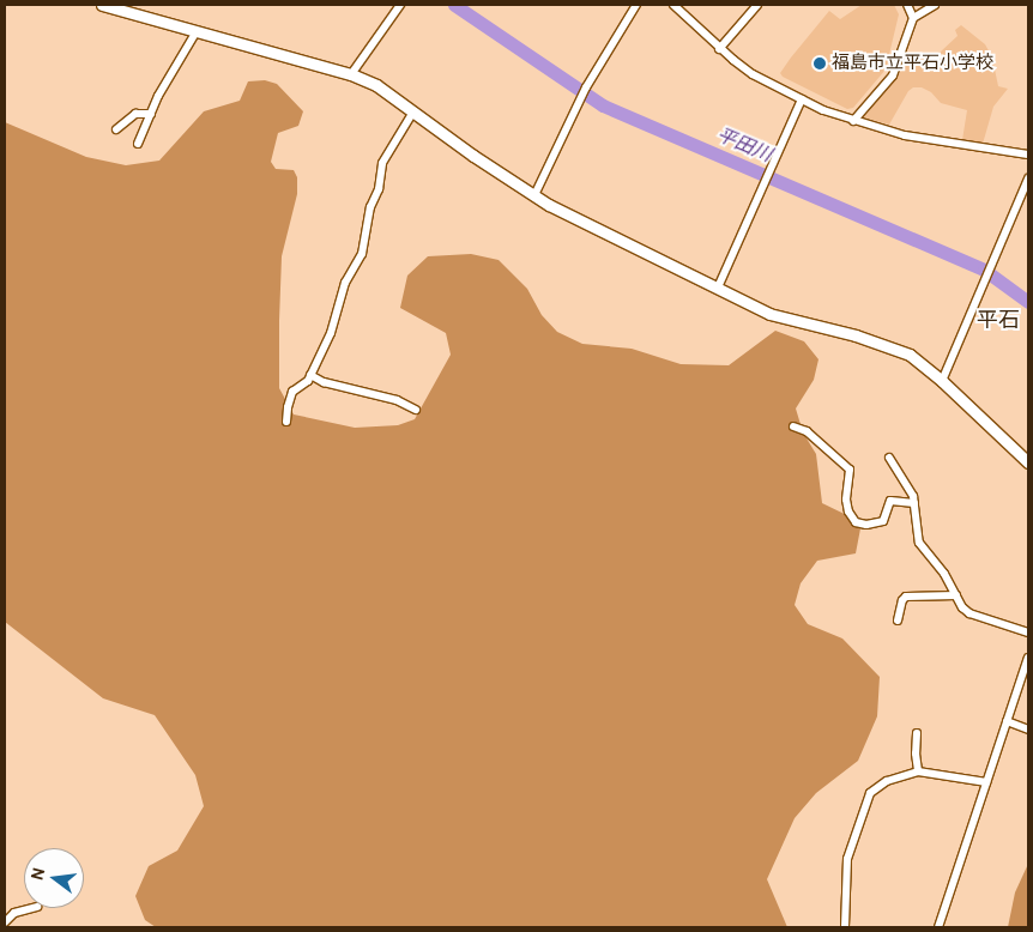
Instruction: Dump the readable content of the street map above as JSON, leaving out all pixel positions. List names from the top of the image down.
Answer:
{
  "districts": ["平石"],
  "water": ["平田川"],
  "places": ["福島市立平石小学校"],
  "north": "left"
}
